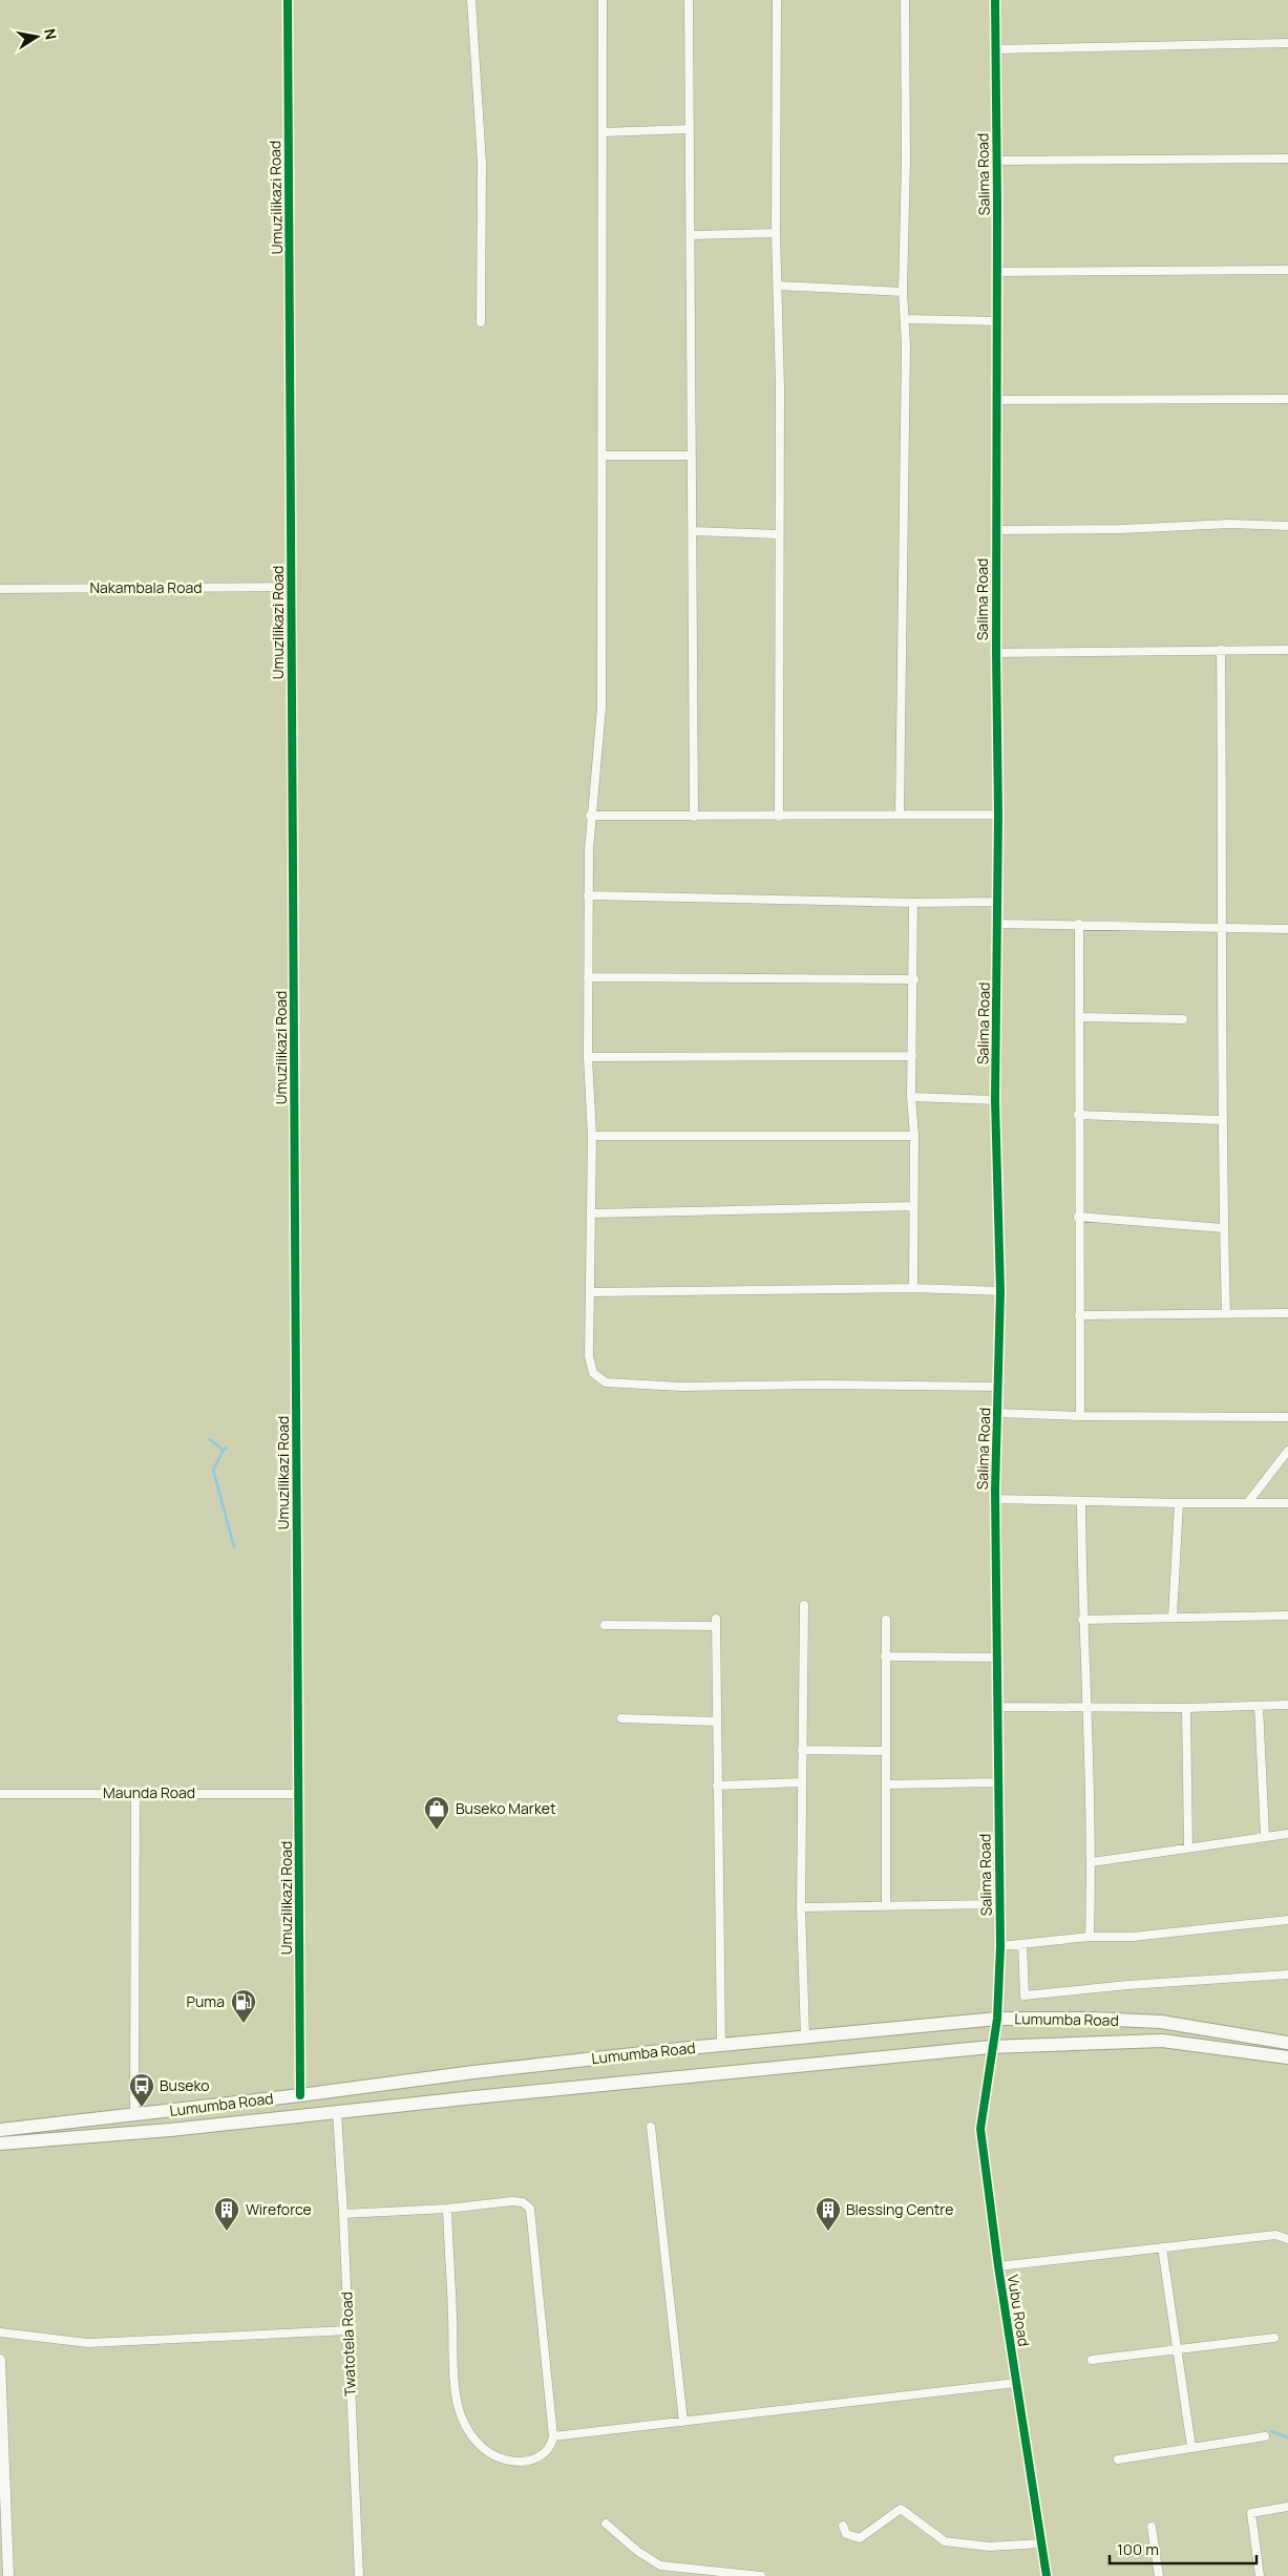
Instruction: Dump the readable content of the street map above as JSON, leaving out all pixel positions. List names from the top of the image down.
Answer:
{
  "streets": {
    "main road": ["Lumumba Road"],
    "street": [
      "Salima Road",
      "Umuzilikazi Road",
      "Nakambala Road",
      "Maunda Road",
      "Vubu Road",
      "Twatotela Road"
    ]
  },
  "crossings": [
    ["Salima Road", "Lumumba Road"],
    ["Salima Road", "Vubu Road"],
    ["Umuzilikazi Road", "Nakambala Road"],
    ["Umuzilikazi Road", "Maunda Road"],
    ["Umuzilikazi Road", "Lumumba Road"],
    ["Lumumba Road", "Vubu Road"],
    ["Lumumba Road", "Twatotela Road"]
  ],
  "places": {
    "shop": ["Buseko Market"],
    "fuel station": ["Puma"],
    "bus stop": ["Buseko"],
    "building": ["Wireforce", "Blessing Centre"]
  },
  "scale_bar": "100 m",
  "north": "right"
}
